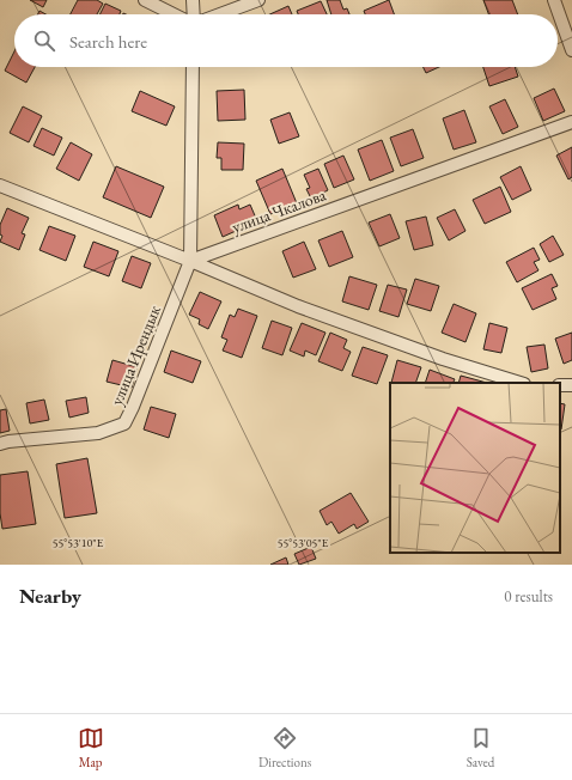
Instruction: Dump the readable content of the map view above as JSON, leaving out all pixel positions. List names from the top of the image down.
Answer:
{
  "streets": {
    "street": ["улица Чкалова", "улица Ирендык"]
  },
  "crossings": [
    ["улица Чкалова", "улица Ирендык"]
  ],
  "page": {
    "search": "Search here",
    "heading": ["Nearby", "0 results"],
    "nav": ["Map", "Directions", "Saved"]
  },
  "coordinates": ["55°53'10\"E", "55°53'05\"E"]
}
